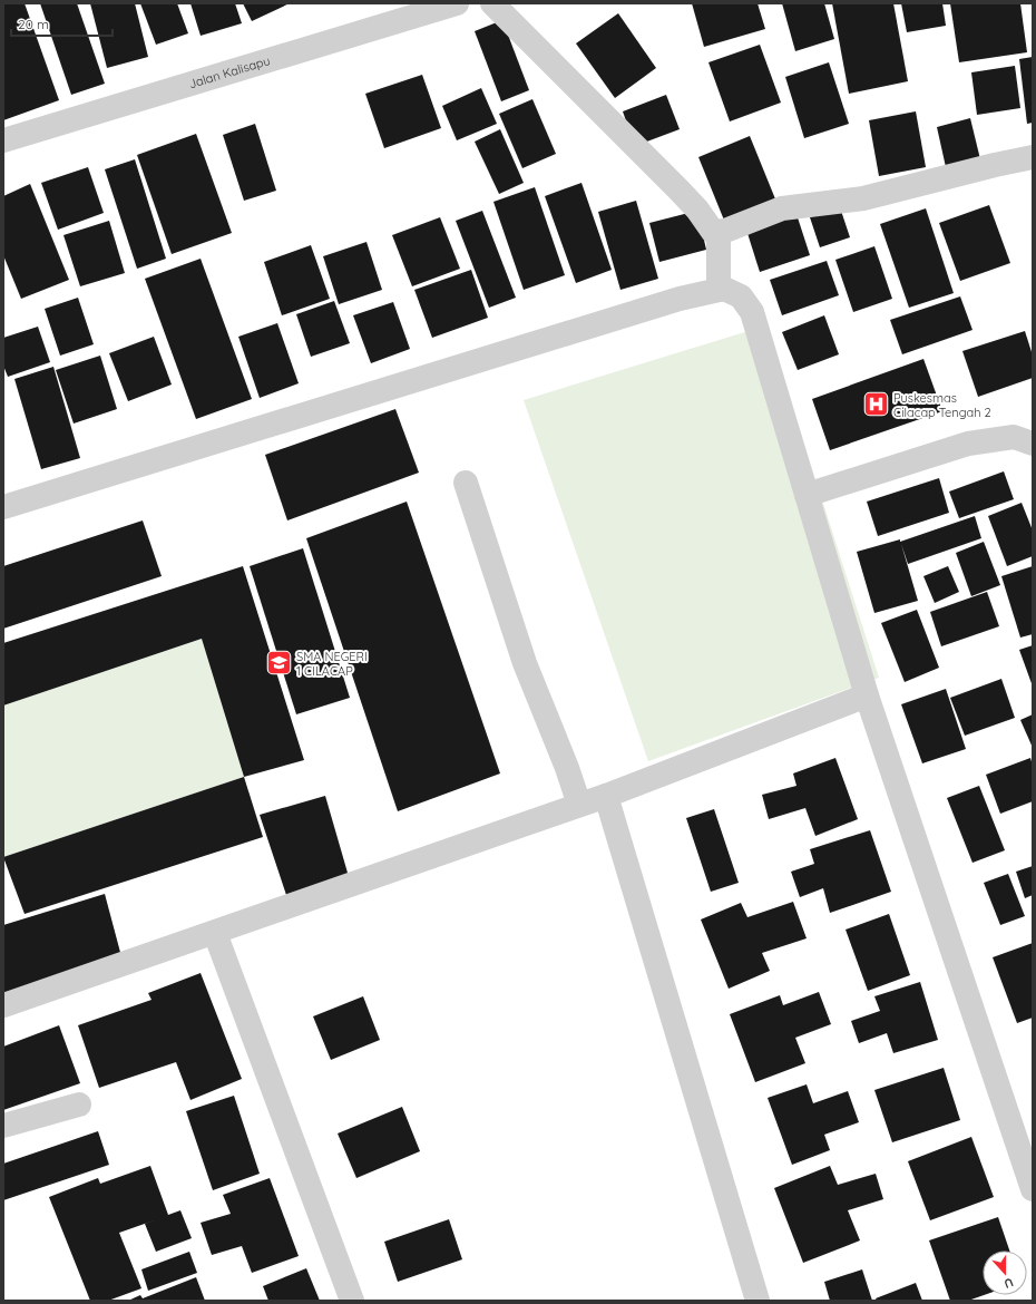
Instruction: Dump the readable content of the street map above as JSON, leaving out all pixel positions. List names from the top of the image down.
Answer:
{
  "streets": {
    "street": ["Jalan Kalisapu"]
  },
  "places": {
    "hospital": ["Puskesmas Cilacap Tengah 2"],
    "school or university": ["SMA NEGERI 1 CILACAP"]
  },
  "scale_bar": "20 m",
  "north": "bottom"
}
